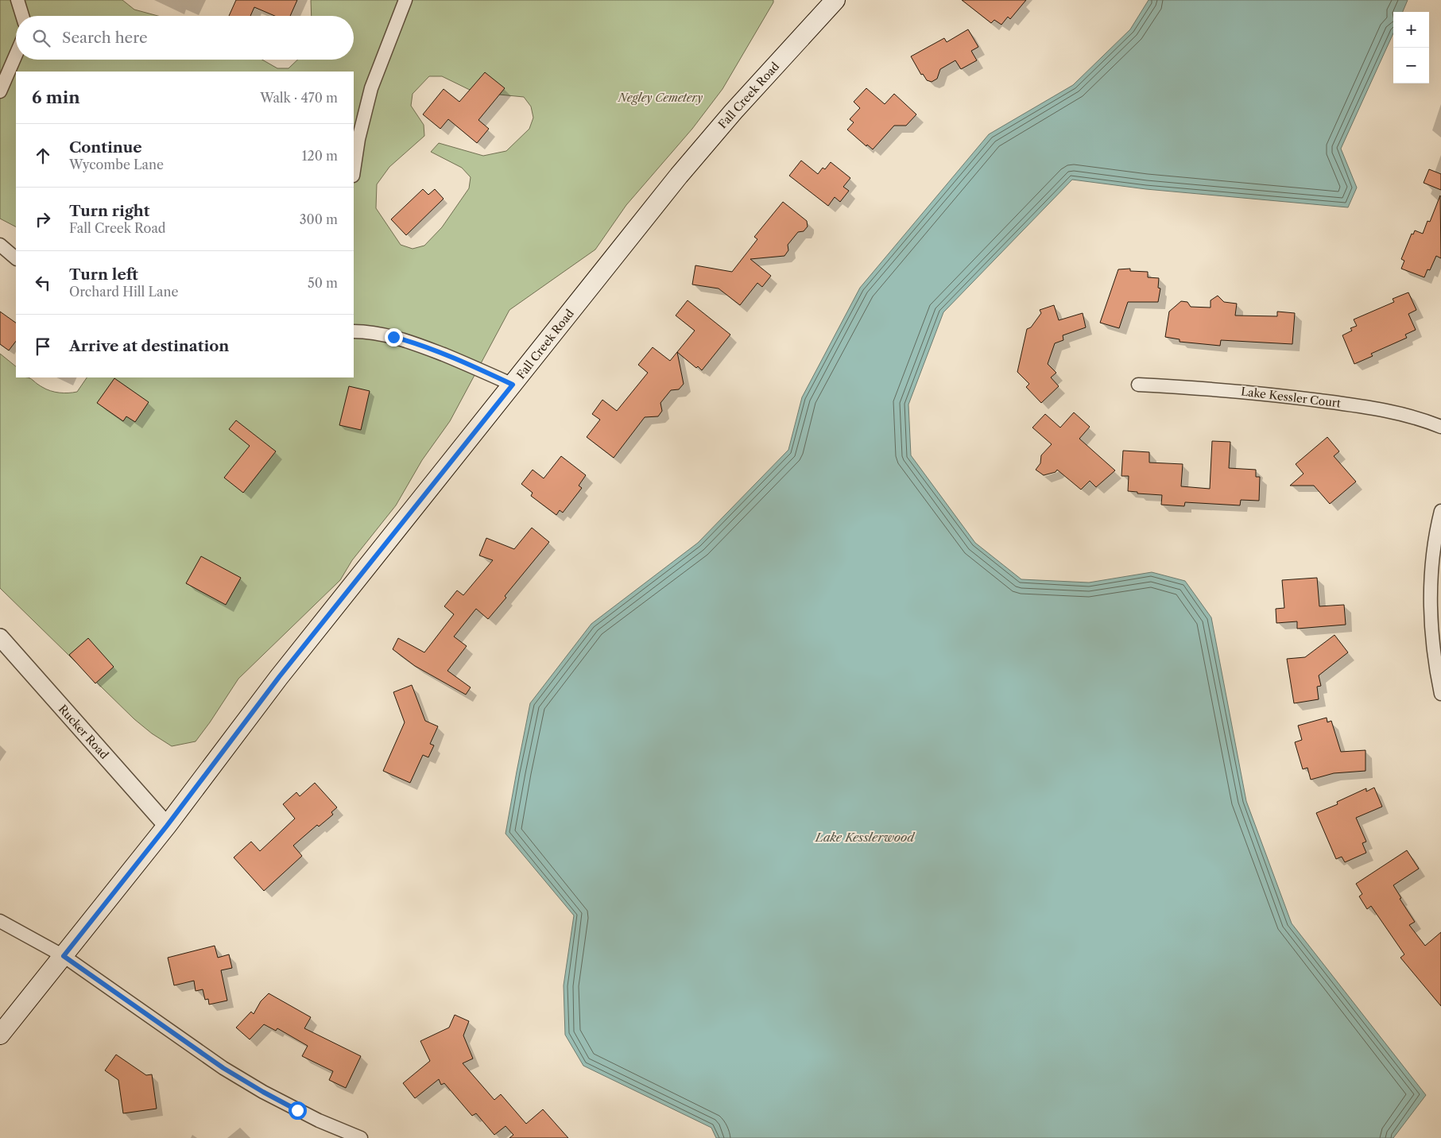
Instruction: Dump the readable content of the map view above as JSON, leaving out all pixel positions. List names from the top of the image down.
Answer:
{
  "streets": {
    "main road": ["Fall Creek Road"],
    "street": ["Lake Kessler Court", "Rucker Road"]
  },
  "crossings": [
    ["Fall Creek Road", "Rucker Road"]
  ],
  "water": ["Lake Kesslerwood"],
  "parks": ["Negley Cemetery"],
  "page": {
    "map_buttons": ["+", "−"],
    "search": "Search here",
    "heading": ["6 min", "Walk · 470 m"],
    "list": [
      ["Continue", "Wycombe Lane", "120 m"],
      ["Turn right", "Fall Creek Road", "300 m"],
      ["Turn left", "Orchard Hill Lane", "50 m"],
      "Arrive at destination"
    ]
  }
}
